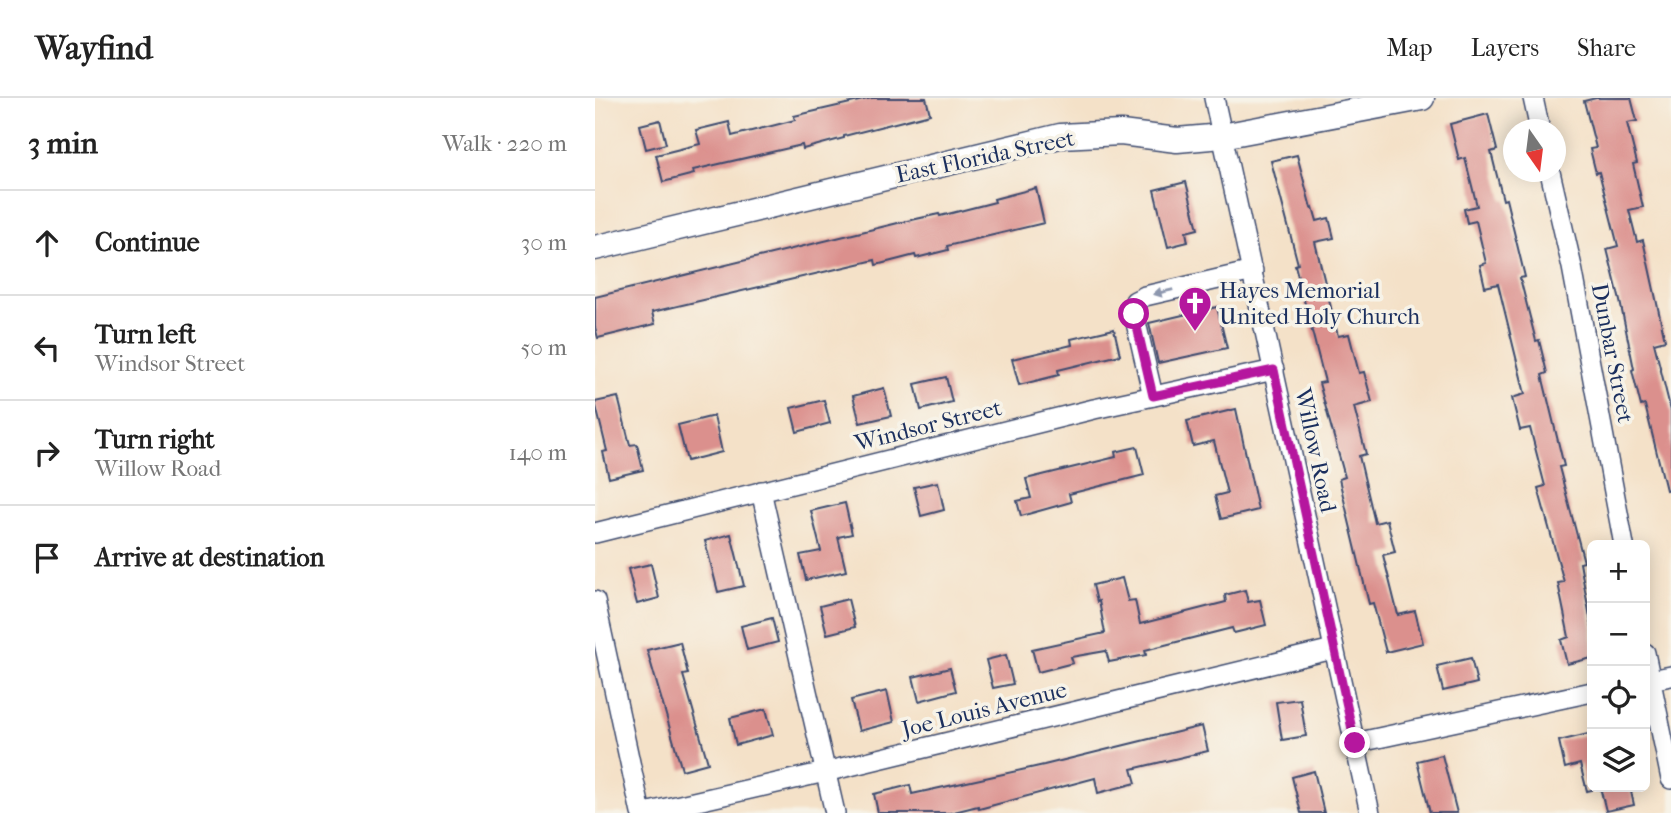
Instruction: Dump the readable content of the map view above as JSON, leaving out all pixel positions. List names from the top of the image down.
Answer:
{
  "streets": {
    "main road": ["East Florida Street"],
    "street": [
      "Dunbar Street",
      "Windsor Street",
      "Willow Road",
      "Joe Louis Avenue"
    ]
  },
  "crossings": [
    ["East Florida Street", "Willow Road"],
    ["Windsor Street", "Willow Road"],
    ["Willow Road", "Joe Louis Avenue"]
  ],
  "places": {
    "church": ["Hayes Memorial United Holy Church"]
  },
  "north": "bottom",
  "page": {
    "header": "Wayfind",
    "nav": ["Map", "Layers", "Share"],
    "heading": ["3 min", "Walk · 220 m"],
    "list": [
      ["Continue", "30 m"],
      ["Turn left", "Windsor Street", "50 m"],
      ["Turn right", "Willow Road", "140 m"],
      "Arrive at destination"
    ],
    "map_buttons": ["+", "−"]
  }
}
